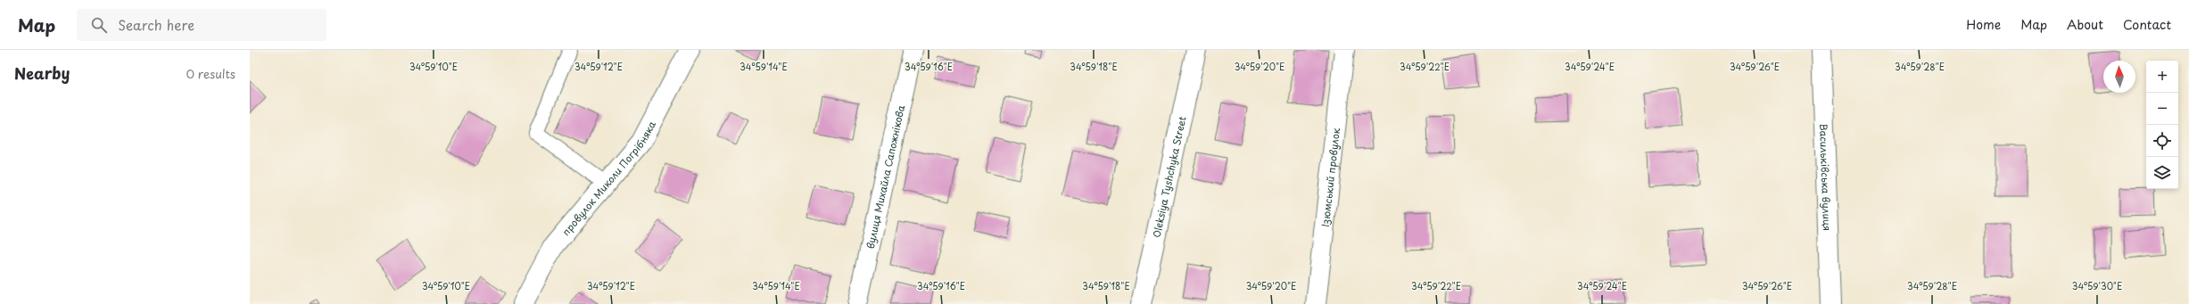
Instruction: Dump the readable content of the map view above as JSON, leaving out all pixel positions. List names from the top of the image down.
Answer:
{
  "streets": {
    "street": [
      "вулиця Михайла Сапожнікова",
      "Oleksiya Tyshchyka Street",
      "Ізюмський провулок",
      "Васильківська вулиця",
      "провулок Миколи Погрібняка"
    ]
  },
  "north": "top",
  "page": {
    "header": "Map",
    "search": "Search here",
    "nav": [
      "Home",
      "Map",
      "About",
      "Contact"
    ],
    "heading": ["Nearby", "0 results"],
    "map_buttons": ["+", "−"]
  },
  "coordinates": [
    "34°59'10\"E",
    "34°59'12\"E",
    "34°59'14\"E",
    "34°59'16\"E",
    "34°59'18\"E",
    "34°59'20\"E",
    "34°59'22\"E",
    "34°59'24\"E",
    "34°59'28\"E",
    "34°59'26\"E",
    "34°59'30\"E"
  ]
}
